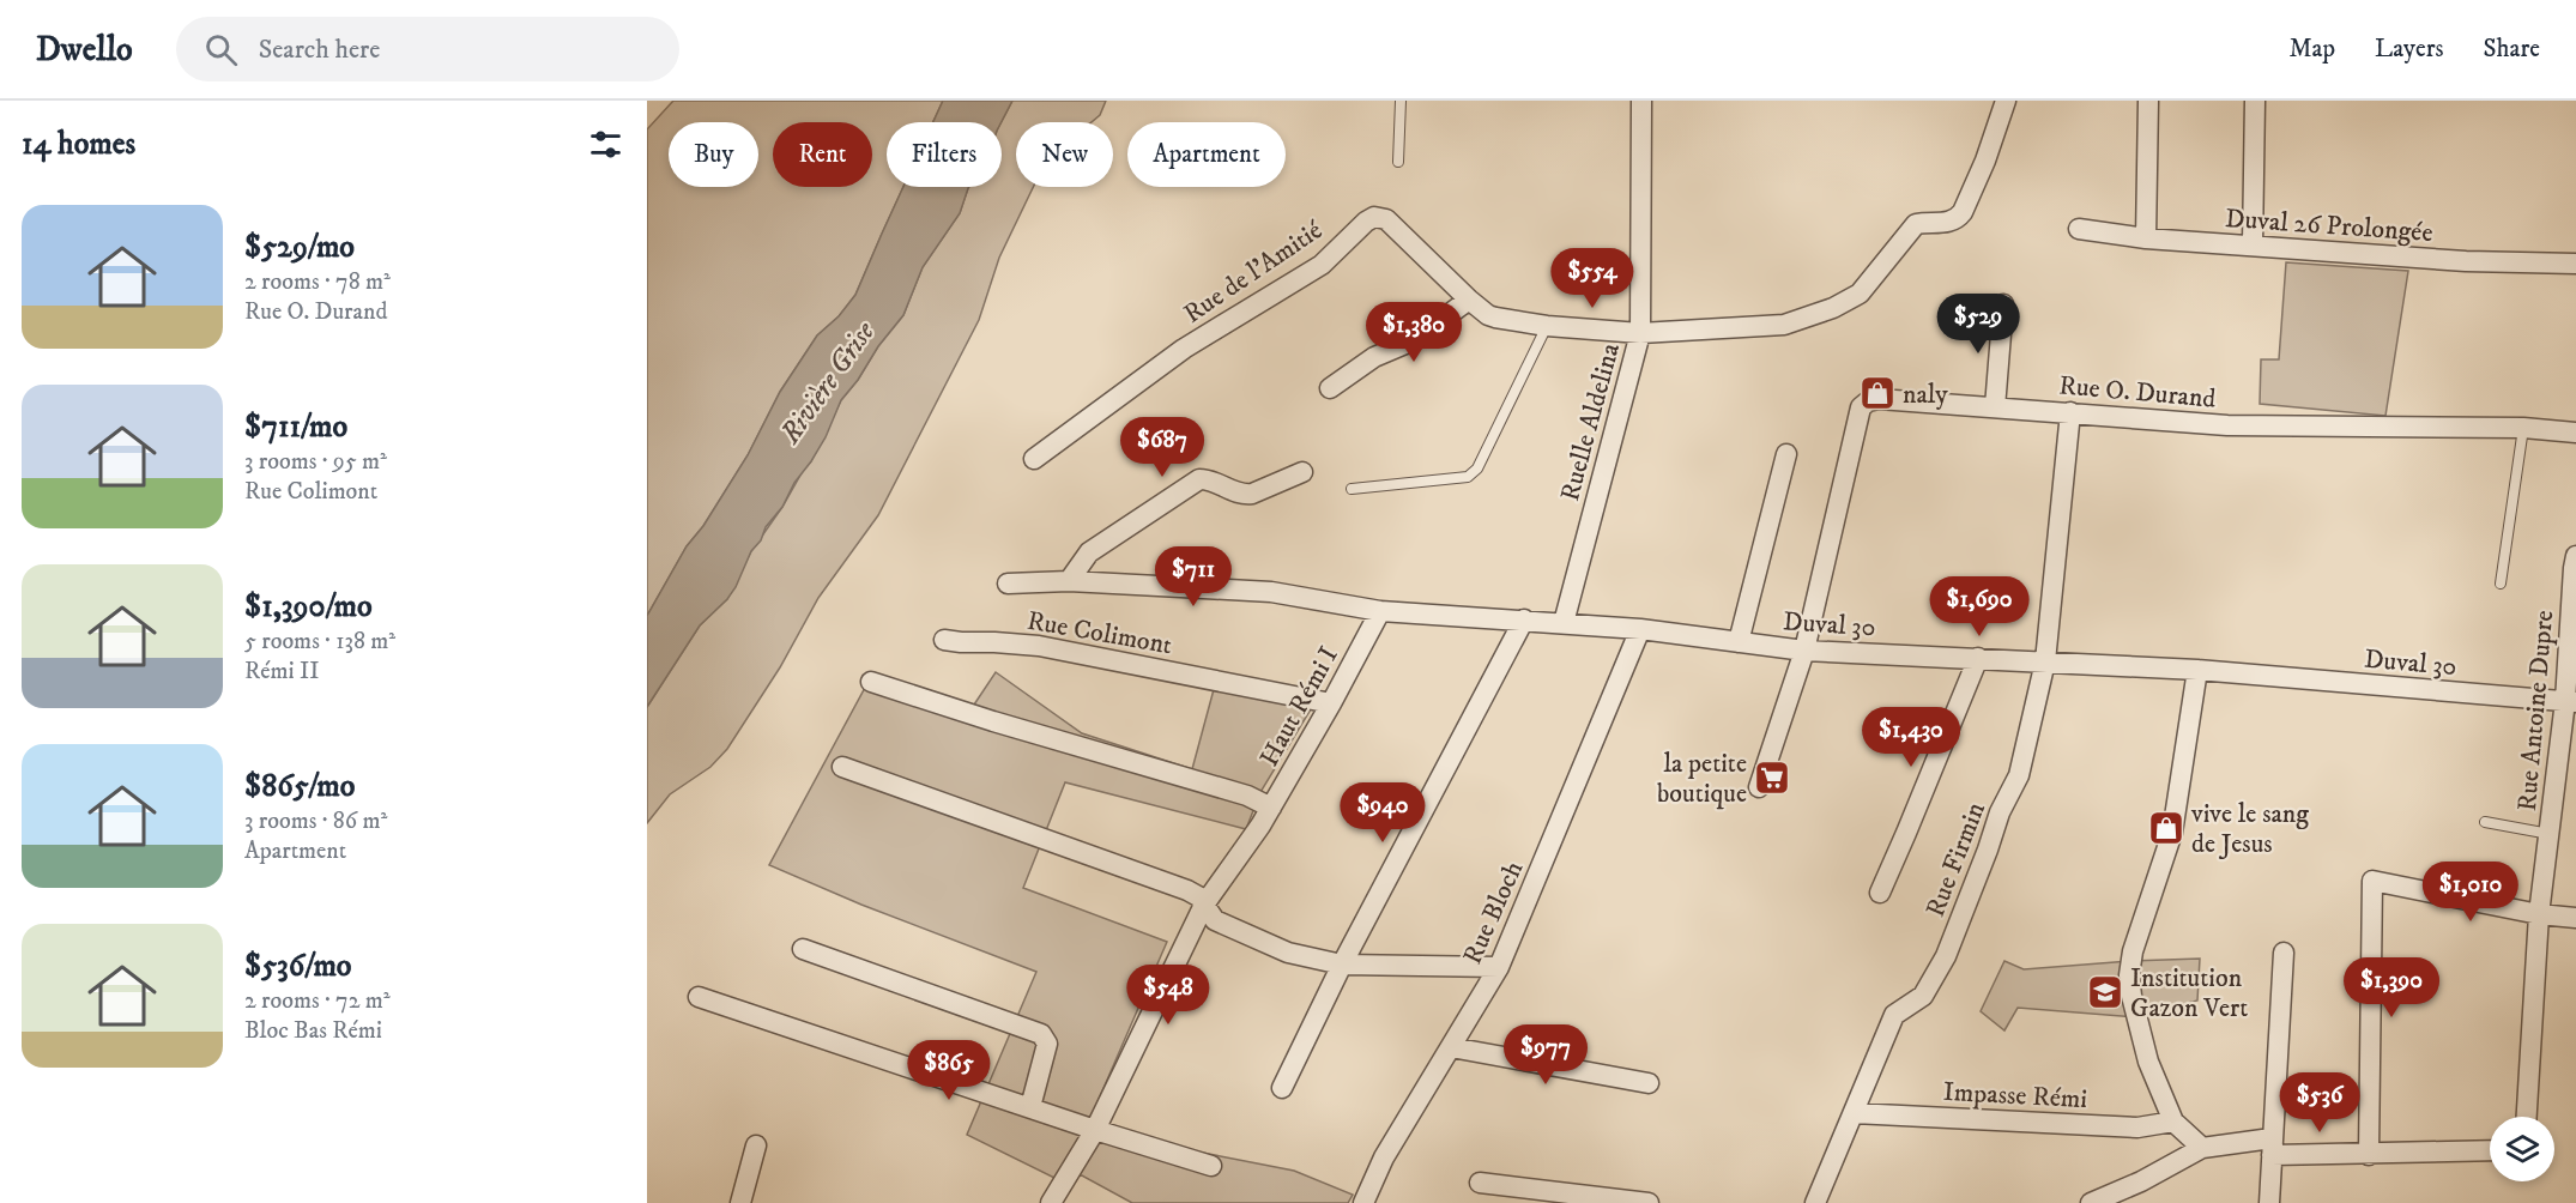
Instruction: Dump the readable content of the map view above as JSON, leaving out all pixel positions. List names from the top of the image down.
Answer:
{
  "streets": {
    "street": [
      "Duval 26 Prolongée",
      "Rue de l'Amitié",
      "Rue O. Durand",
      "Ruelle Aldelina",
      "Duval 30",
      "Rue Colimont",
      "Haut Rémi I",
      "Rue Antoine Dupre",
      "Rue Firmin",
      "Rue Bloch",
      "Impasse Rémi"
    ]
  },
  "crossings": [
    ["Rue de l'Amitié", "Ruelle Aldelina"],
    ["Rue O. Durand", "Duval 30"],
    ["Rue O. Durand", "Rue Firmin"],
    ["Ruelle Aldelina", "Duval 30"],
    ["Duval 30", "Haut Rémi I"],
    ["Duval 30", "Rue Antoine Dupre"],
    ["Duval 30", "Rue Firmin"],
    ["Duval 30", "Rue Bloch"],
    ["Rue Colimont", "Haut Rémi I"],
    ["Rue Firmin", "Impasse Rémi"]
  ],
  "water": ["Rivière Grise"],
  "places": {
    "shop": ["naly", "vive le sang de Jesus"],
    "supermarket": ["la petite boutique"],
    "school or university": ["Institution Gazon Vert"]
  },
  "page": {
    "header": "Dwello",
    "search": "Search here",
    "nav": ["Map", "Layers", "Share"],
    "heading": "14 homes",
    "chip": [
      "Buy",
      "Rent",
      "Filters",
      "New",
      "Apartment"
    ],
    "list": [
      {
        "name": "$529/mo",
        "note": "2 rooms · 78 m² · Rue O. Durand"
      },
      {
        "name": "$711/mo",
        "note": "3 rooms · 95 m² · Rue Colimont"
      },
      {
        "name": "$1,390/mo",
        "note": "5 rooms · 138 m² · Rémi II"
      },
      {
        "name": "$865/mo",
        "note": "3 rooms · 86 m² · Apartment"
      },
      {
        "name": "$536/mo",
        "note": "2 rooms · 72 m² · Bloc Bas Rémi"
      }
    ],
    "price": [
      "$554",
      "$529",
      "$1,380",
      "$687",
      "$711",
      "$1,690",
      "$1,430",
      "$940",
      "$1,010",
      "$1,390",
      "$548",
      "$977",
      "$865",
      "$536"
    ]
  }
}
